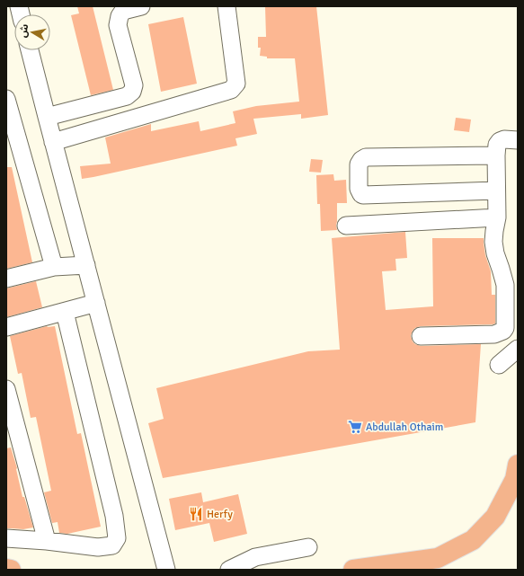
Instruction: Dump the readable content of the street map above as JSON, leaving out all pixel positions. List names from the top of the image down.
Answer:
{
  "places": {
    "supermarket": ["Abdullah Othaim"],
    "restaurant": ["Herfy"]
  },
  "north": "left"
}
